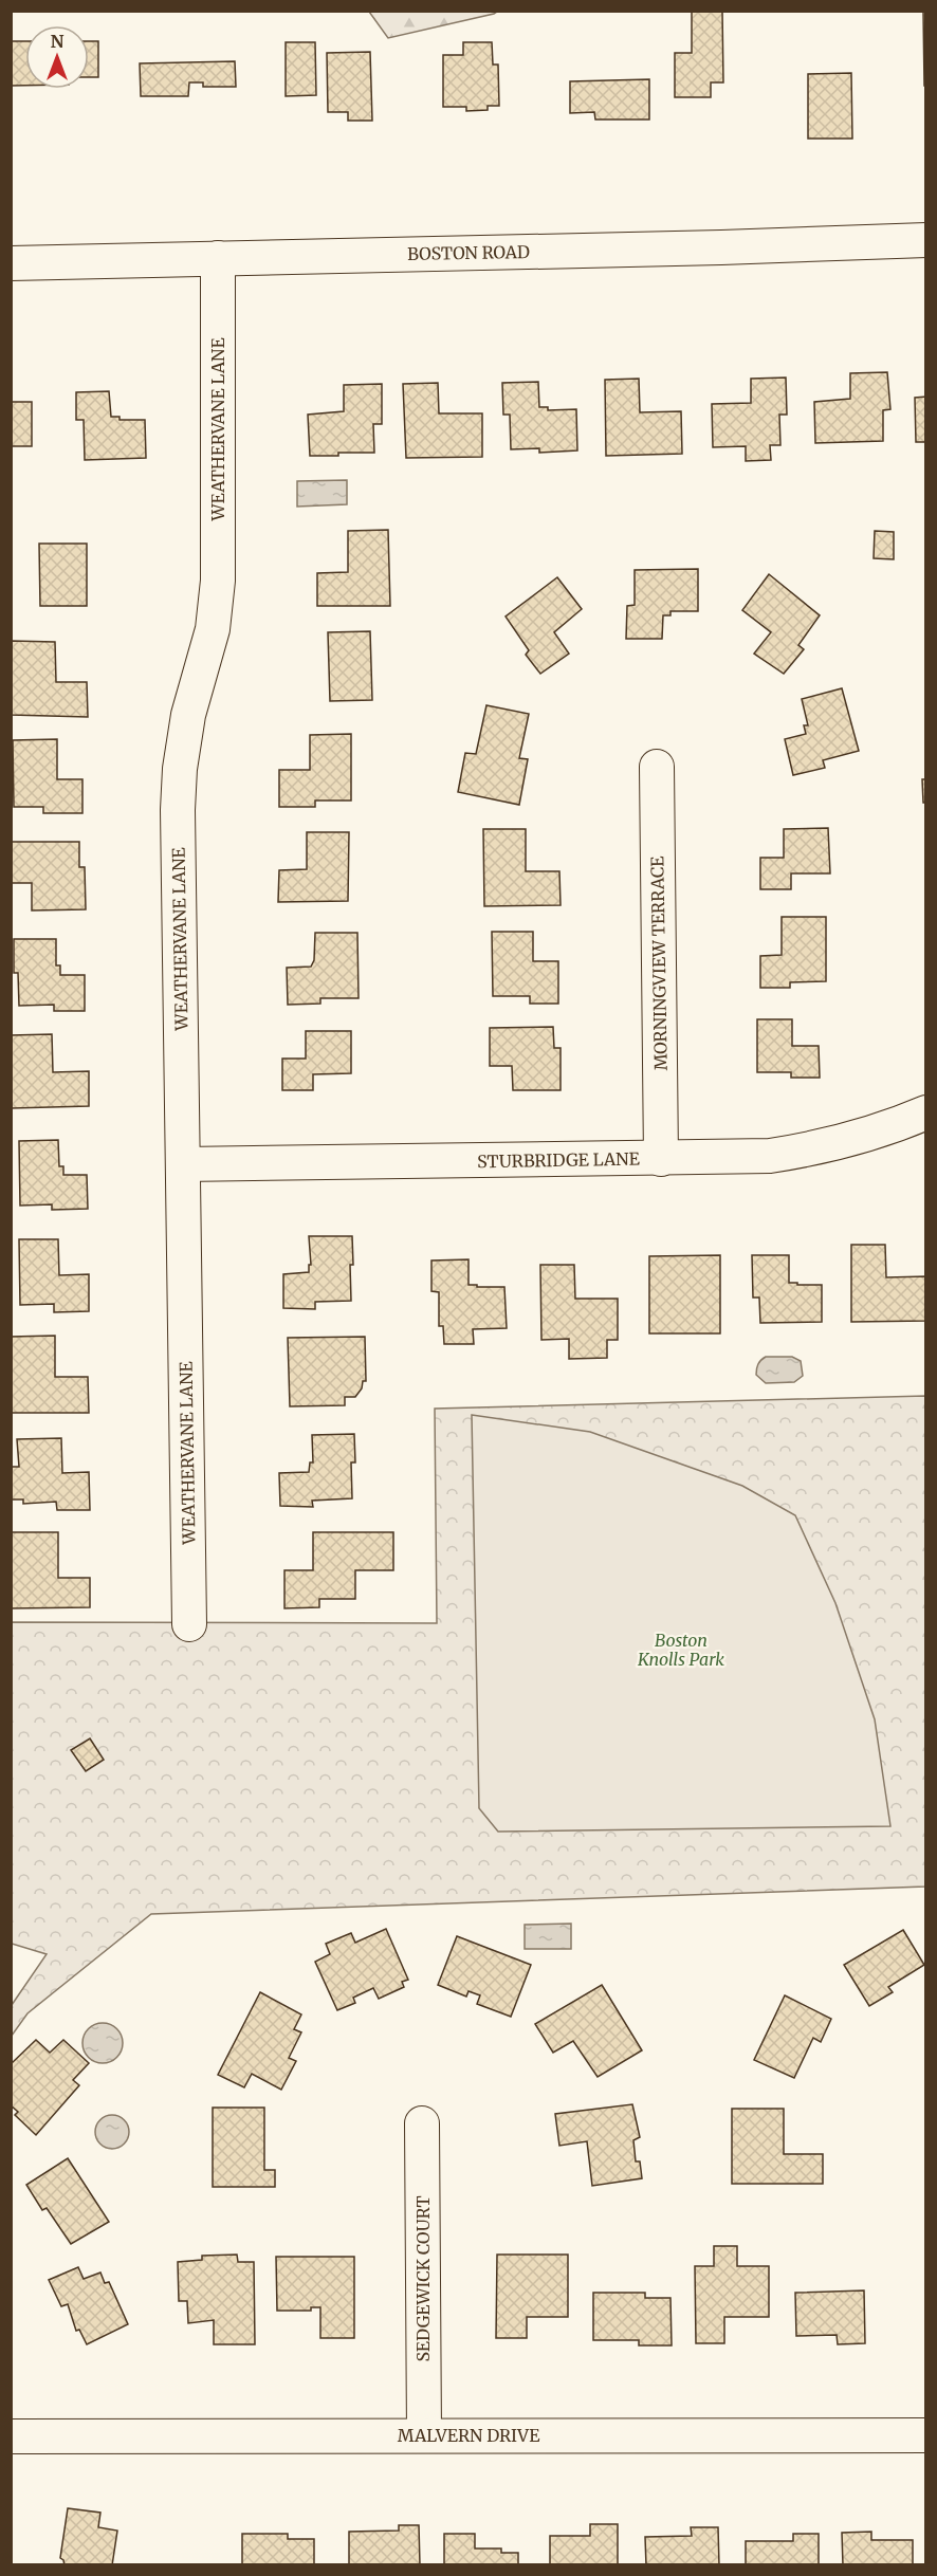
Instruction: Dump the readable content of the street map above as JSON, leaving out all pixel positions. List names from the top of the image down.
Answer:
{
  "streets": {
    "street": [
      "BOSTON ROAD",
      "WEATHERVANE LANE",
      "MORNINGVIEW TERRACE",
      "STURBRIDGE LANE",
      "SEDGEWICK COURT",
      "MALVERN DRIVE"
    ]
  },
  "crossings": [
    ["BOSTON ROAD", "WEATHERVANE LANE"],
    ["WEATHERVANE LANE", "STURBRIDGE LANE"],
    ["MORNINGVIEW TERRACE", "STURBRIDGE LANE"],
    ["SEDGEWICK COURT", "MALVERN DRIVE"]
  ],
  "parks": ["Boston Knolls Park"],
  "north": "top"
}
